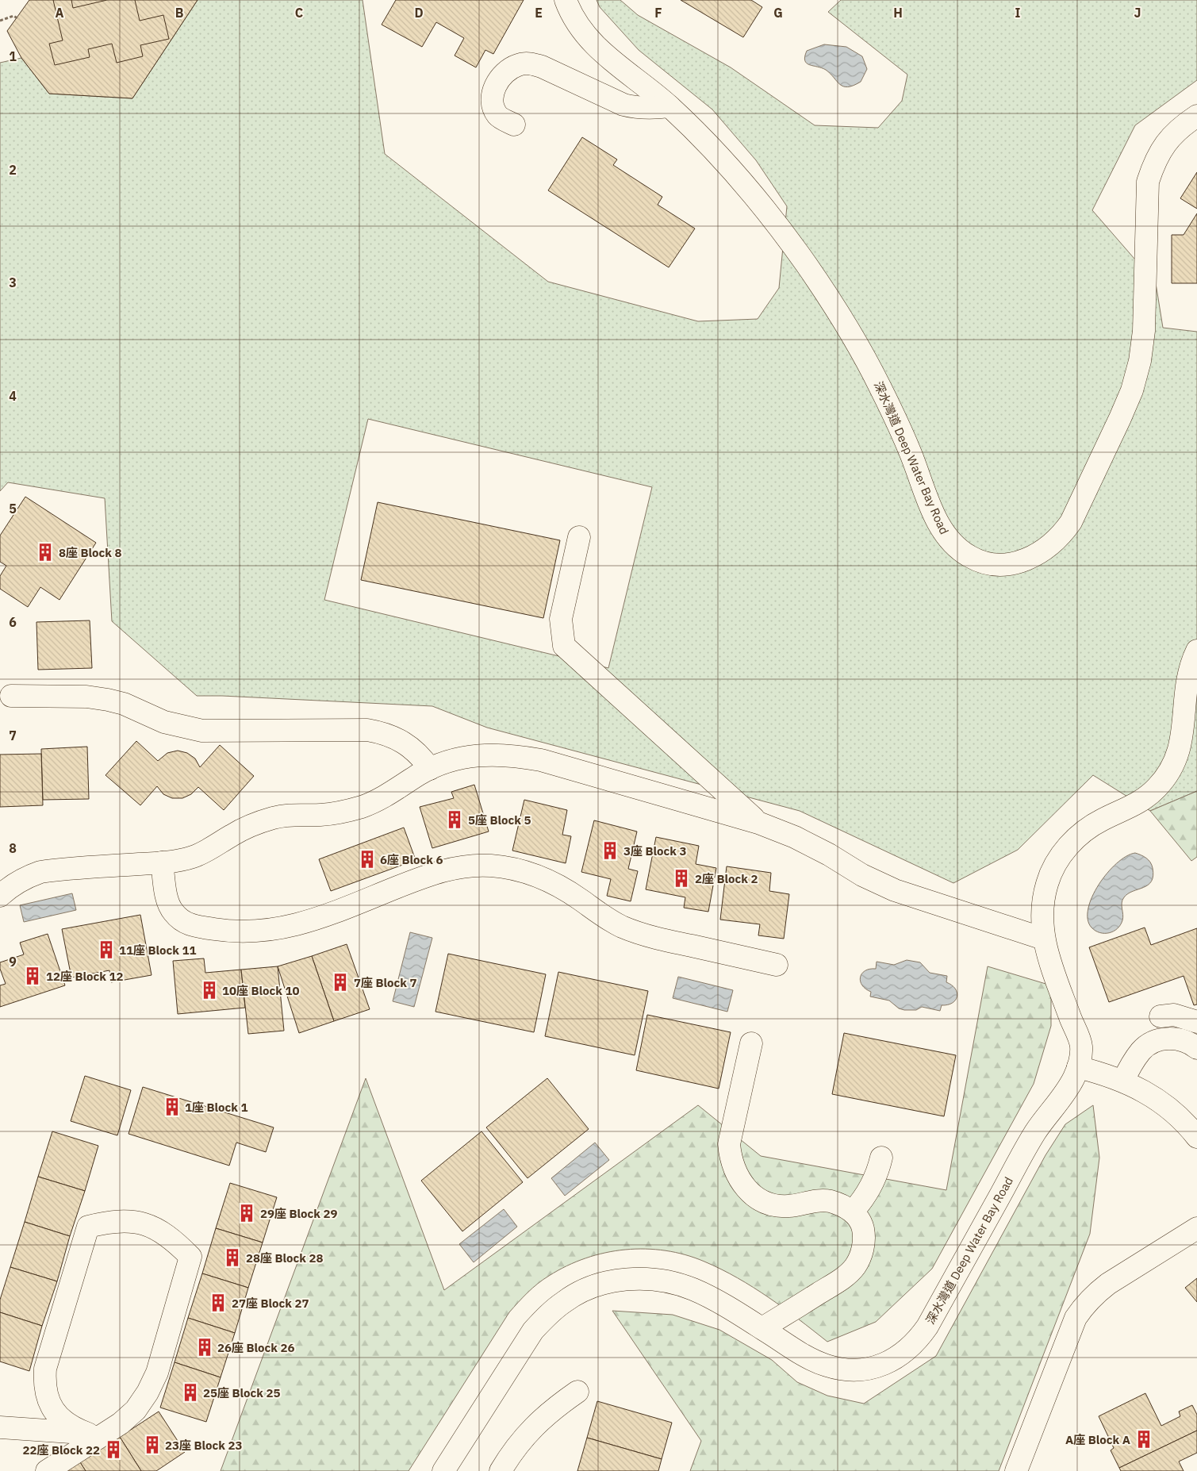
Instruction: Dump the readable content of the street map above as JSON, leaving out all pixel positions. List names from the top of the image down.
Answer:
{
  "streets": {
    "street": ["深水灣道 Deep Water Bay Road"]
  },
  "places": {
    "building": [
      "8座 Block 8",
      "5座 Block 5",
      "3座 Block 3",
      "6座 Block 6",
      "2座 Block 2",
      "11座 Block 11",
      "12座 Block 12",
      "7座 Block 7",
      "10座 Block 10",
      "1座 Block 1",
      "29座 Block 29",
      "28座 Block 28",
      "27座 Block 27",
      "26座 Block 26",
      "25座 Block 25",
      "A座 Block A",
      "23座 Block 23",
      "22座 Block 22"
    ]
  },
  "grid": {
    "columns": [
      "A",
      "B",
      "C",
      "D",
      "E",
      "F",
      "G",
      "H",
      "I",
      "J"
    ],
    "rows": [
      "1",
      "2",
      "3",
      "4",
      "5",
      "6",
      "7",
      "8",
      "9"
    ]
  }
}
